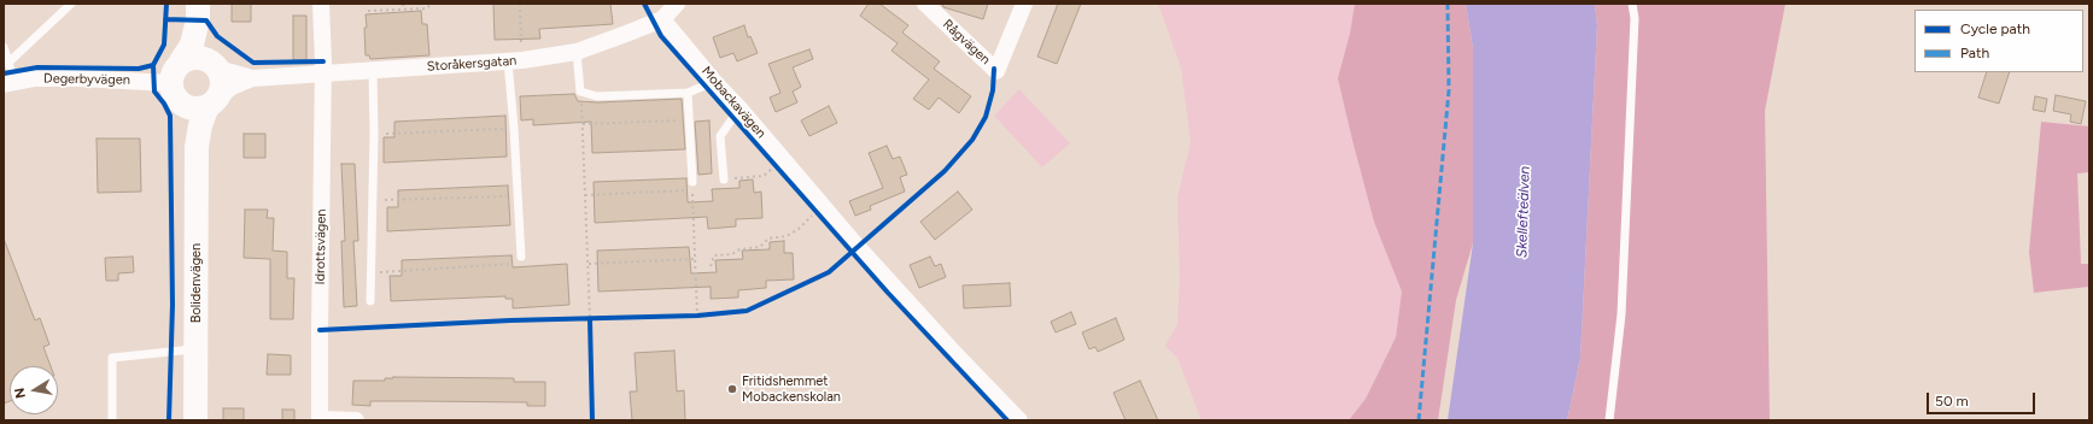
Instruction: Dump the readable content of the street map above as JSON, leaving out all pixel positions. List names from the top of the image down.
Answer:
{
  "streets": {
    "main road": ["Bolidenvägen"],
    "street": [
      "Rågvägen",
      "Storåkersgatan",
      "Degerbyvägen",
      "Mobackavägen",
      "Idrottsvägen"
    ]
  },
  "crossings": [
    ["Storåkersgatan", "Degerbyvägen"],
    ["Storåkersgatan", "Mobackavägen"],
    ["Storåkersgatan", "Idrottsvägen"],
    ["Storåkersgatan", "Bolidenvägen"],
    ["Degerbyvägen", "Bolidenvägen"]
  ],
  "water": ["Skellefteälven"],
  "places": ["Fritidshemmet Mobackenskolan"],
  "legend": ["Cycle path", "Path"],
  "scale_bar": "50 m",
  "north": "left"
}
